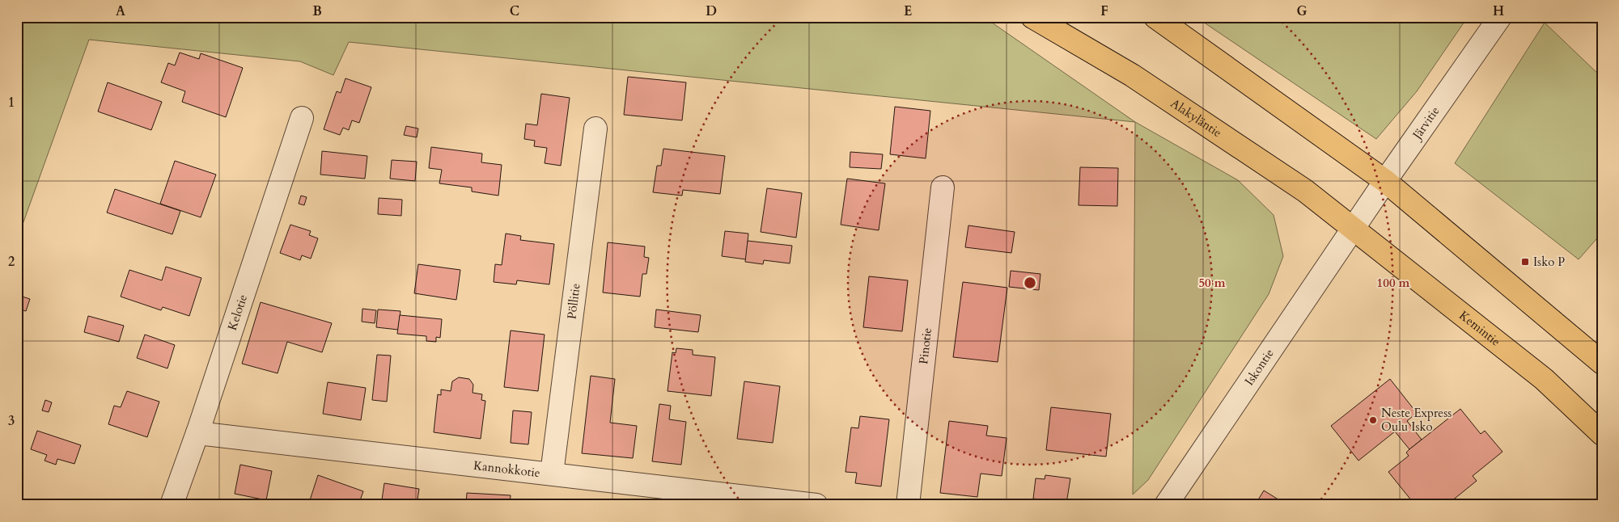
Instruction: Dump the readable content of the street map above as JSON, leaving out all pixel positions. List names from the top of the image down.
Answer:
{
  "streets": {
    "main road": ["Alakyläntie", "Kemintie"],
    "street": [
      "Järvitie",
      "Pöllitie",
      "Kelotie",
      "Pinotie",
      "Iskontie",
      "Kannokkotie"
    ]
  },
  "crossings": [
    ["Alakyläntie", "Järvitie"],
    ["Alakyläntie", "Kemintie"],
    ["Alakyläntie", "Iskontie"],
    ["Järvitie", "Kemintie"],
    ["Järvitie", "Iskontie"],
    ["Pöllitie", "Kannokkotie"],
    ["Kelotie", "Kannokkotie"],
    ["Kemintie", "Iskontie"]
  ],
  "places": {
    "transit": ["Isko P"],
    "other": ["Neste Express Oulu Isko"]
  },
  "grid": {
    "columns": [
      "A",
      "B",
      "C",
      "D",
      "E",
      "F",
      "G",
      "H"
    ],
    "rows": ["1", "2", "3"]
  },
  "rings": ["50 m", "100 m"]
}
